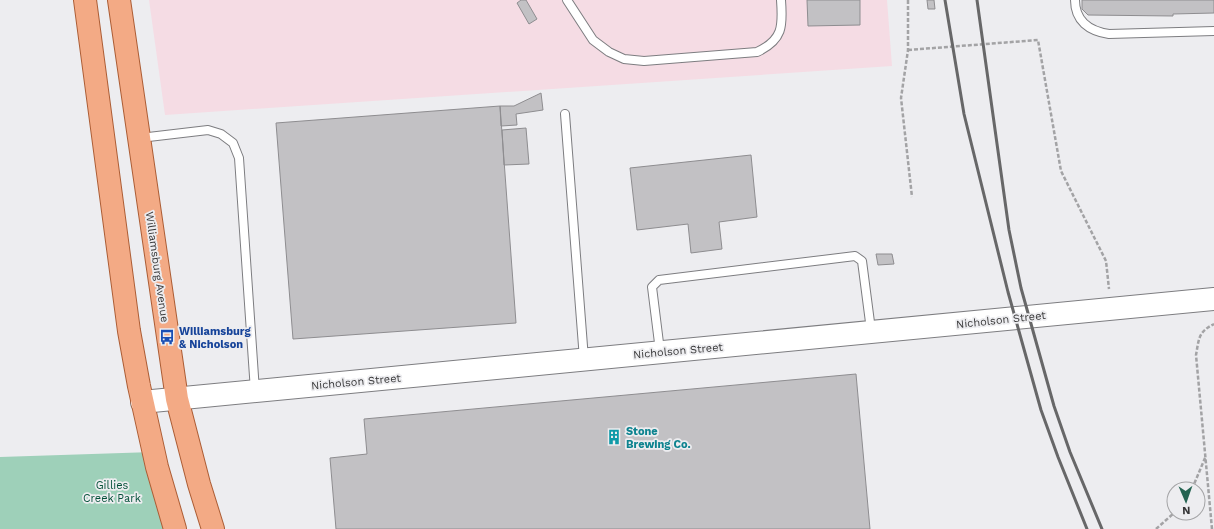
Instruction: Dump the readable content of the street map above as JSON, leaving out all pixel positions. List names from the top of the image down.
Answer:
{
  "streets": {
    "main road": ["Williamsburg Avenue", "Nicholson Street"]
  },
  "crossings": [
    ["Williamsburg Avenue", "Nicholson Street"]
  ],
  "parks": ["Gillies Creek Park"],
  "places": {
    "bus stop": ["Williamsburg & Nicholson"],
    "building": ["Stone Brewing Co."]
  },
  "north": "bottom"
}
